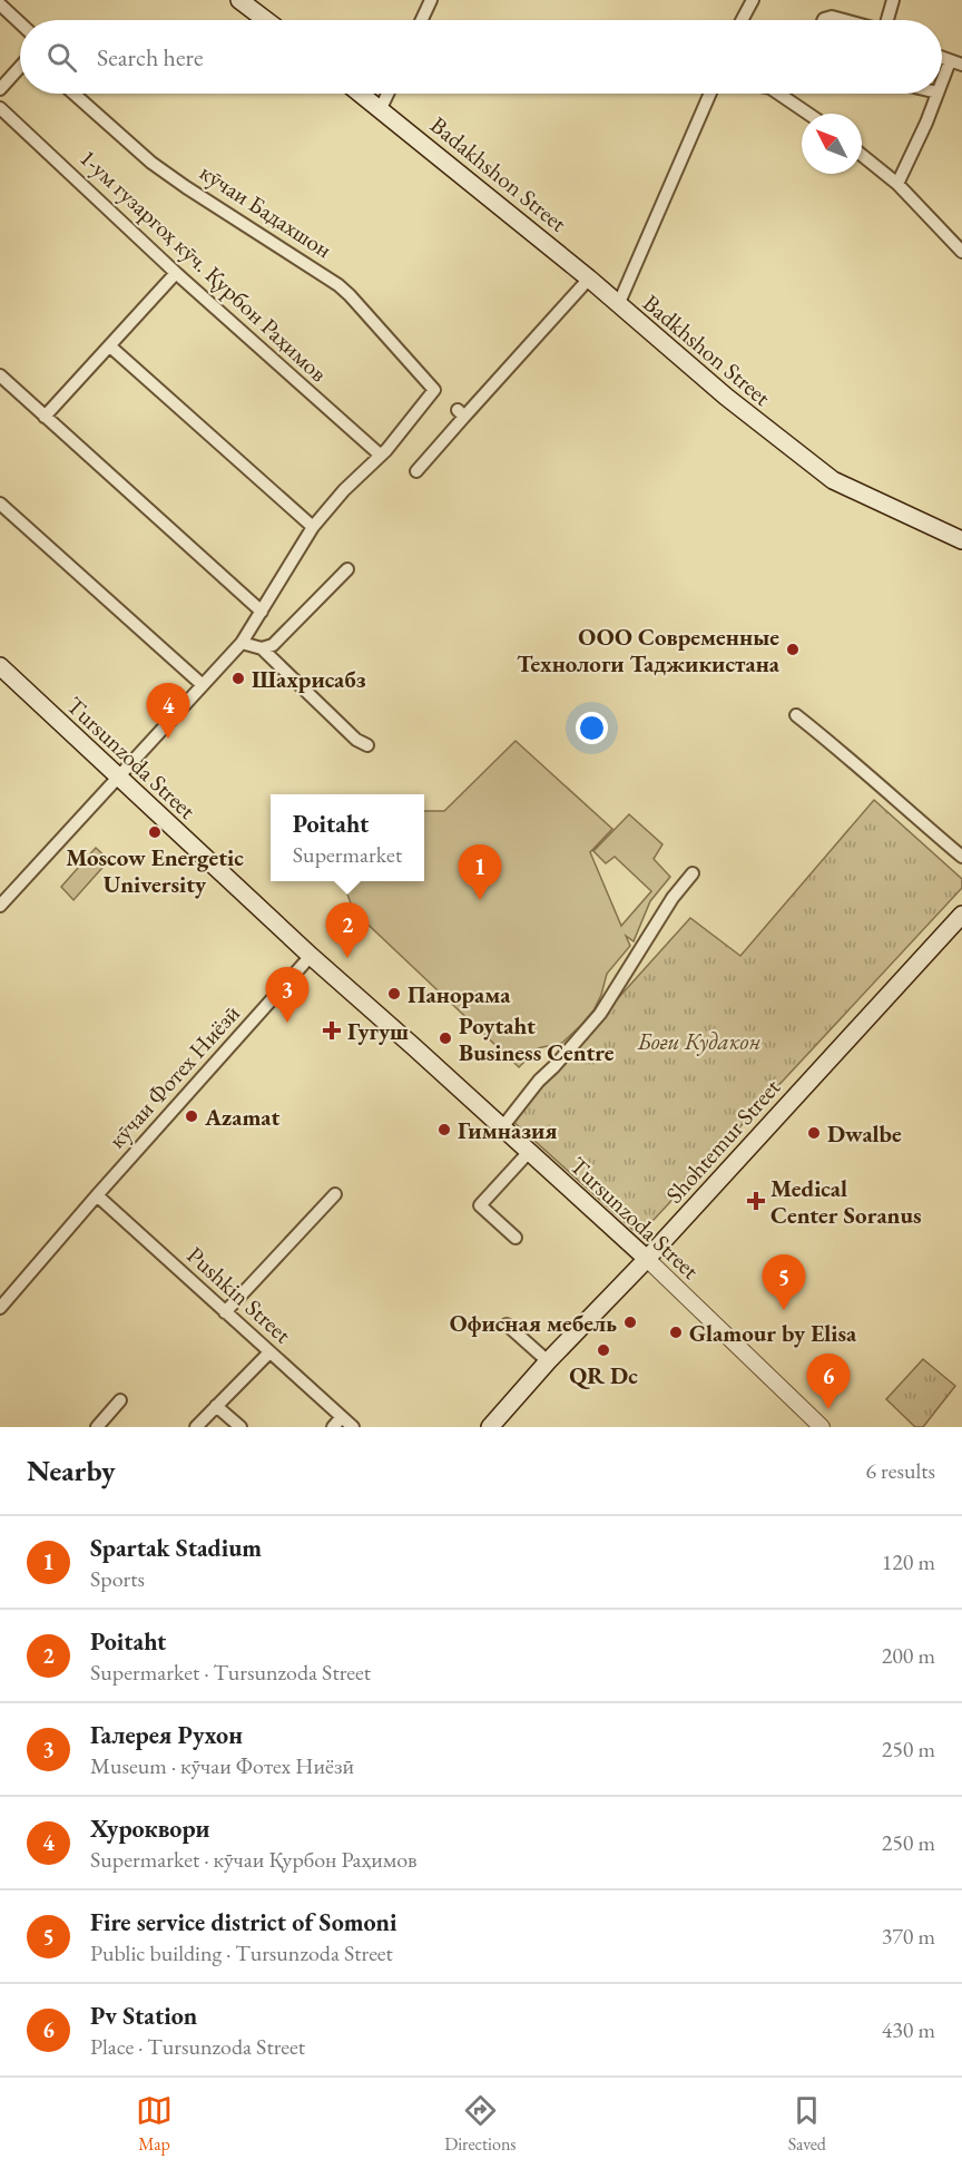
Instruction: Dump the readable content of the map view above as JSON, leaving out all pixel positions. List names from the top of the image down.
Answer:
{
  "streets": {
    "main road": [
      "Badakhshon Street",
      "Badkhshon Street",
      "Tursunzoda Street",
      "Shohtemur Street"
    ],
    "street": [
      "кӯчаи Бадахшон",
      "1-ум гузаргоҳ кӯч. Қурбон Раҳимов",
      "кӯчаи Фотех Ниёзӣ",
      "Pushkin Street"
    ]
  },
  "crossings": [
    ["Badakhshon Street", "Badkhshon Street"],
    ["кӯчаи Бадахшон", "1-ум гузаргоҳ кӯч. Қурбон Раҳимов"],
    ["Tursunzoda Street", "кӯчаи Фотех Ниёзӣ"],
    ["Tursunzoda Street", "Shohtemur Street"],
    ["кӯчаи Фотех Ниёзӣ", "Pushkin Street"]
  ],
  "parks": ["Боғи Кудакон"],
  "places": {
    "other": [
      "ООО Современные Технологи Таджикистана",
      "Шахрисабз",
      "Moscow Energetic University",
      "Панорама",
      "Poytaht Business Centre",
      "Azamat",
      "Гимназия",
      "Dwalbe",
      "Офисная мебель",
      "Glamour by Elisa",
      "QR Dc"
    ],
    "health": ["Гугуш", "Medical Center Soranus"]
  },
  "north": "top left",
  "page": {
    "search": "Search here",
    "pins": [
      "4",
      "1",
      "2",
      "3",
      "5",
      "6"
    ],
    "popup": ["Poitaht", "Supermarket"],
    "heading": ["Nearby", "6 results"],
    "list": [
      {
        "mark": "1",
        "name": "Spartak Stadium",
        "note": "Sports",
        "value": "120 m"
      },
      {
        "mark": "2",
        "name": "Poitaht",
        "note": "Supermarket · Tursunzoda Street",
        "value": "200 m"
      },
      {
        "mark": "3",
        "name": "Галерея Рухон",
        "note": "Museum · кӯчаи Фотех Ниёзӣ",
        "value": "250 m"
      },
      {
        "mark": "4",
        "name": "Хуроквори",
        "note": "Supermarket · кӯчаи Қурбон Раҳимов",
        "value": "250 m"
      },
      {
        "mark": "5",
        "name": "Fire service district of Somoni",
        "note": "Public building · Tursunzoda Street",
        "value": "370 m"
      },
      {
        "mark": "6",
        "name": "Pv Station",
        "note": "Place · Tursunzoda Street",
        "value": "430 m"
      }
    ],
    "nav": ["Map", "Directions", "Saved"]
  }
}
